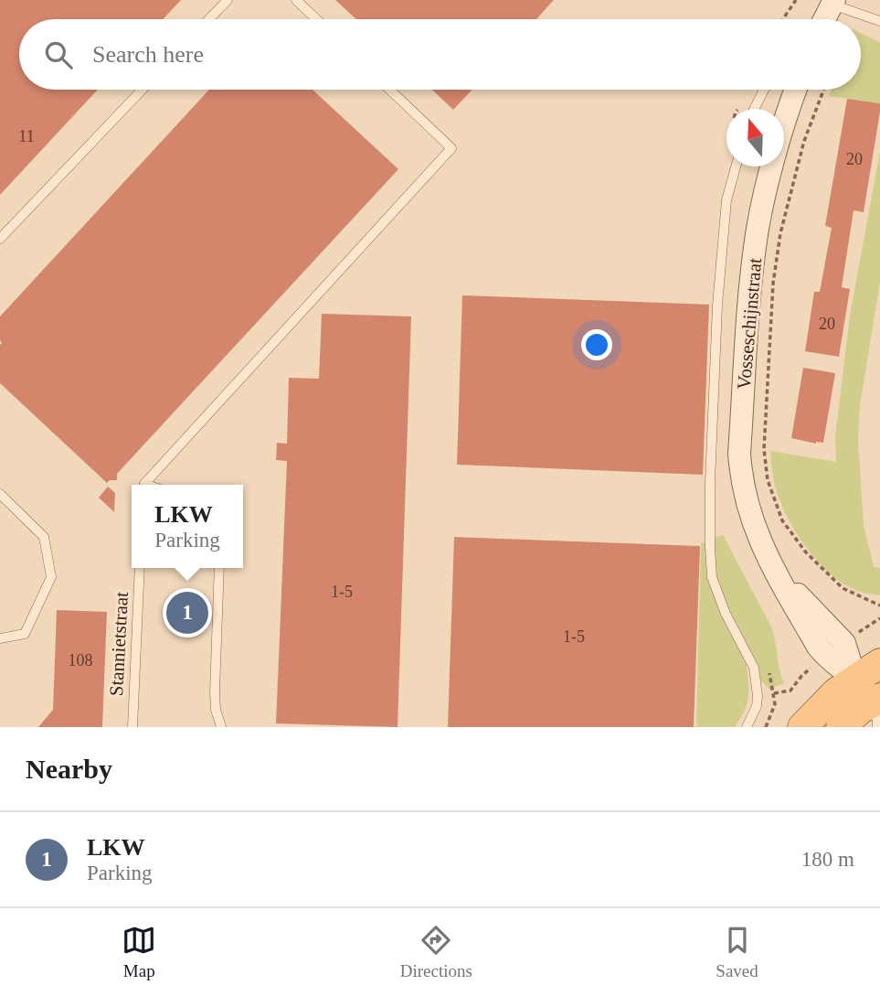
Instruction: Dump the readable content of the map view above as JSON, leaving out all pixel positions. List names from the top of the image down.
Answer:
{
  "streets": {
    "street": ["Vosseschijnstraat"],
    "lane": ["Stannietstraat"]
  },
  "house_numbers": [
    "11",
    "20",
    "20",
    "1-5",
    "1-5",
    "108"
  ],
  "north": "top",
  "page": {
    "search": "Search here",
    "popup": ["LKW", "Parking"],
    "pins": "1",
    "heading": "Nearby",
    "list": [
      {
        "mark": "1",
        "name": "LKW",
        "note": "Parking",
        "value": "180 m"
      }
    ],
    "nav": ["Map", "Directions", "Saved"]
  }
}
